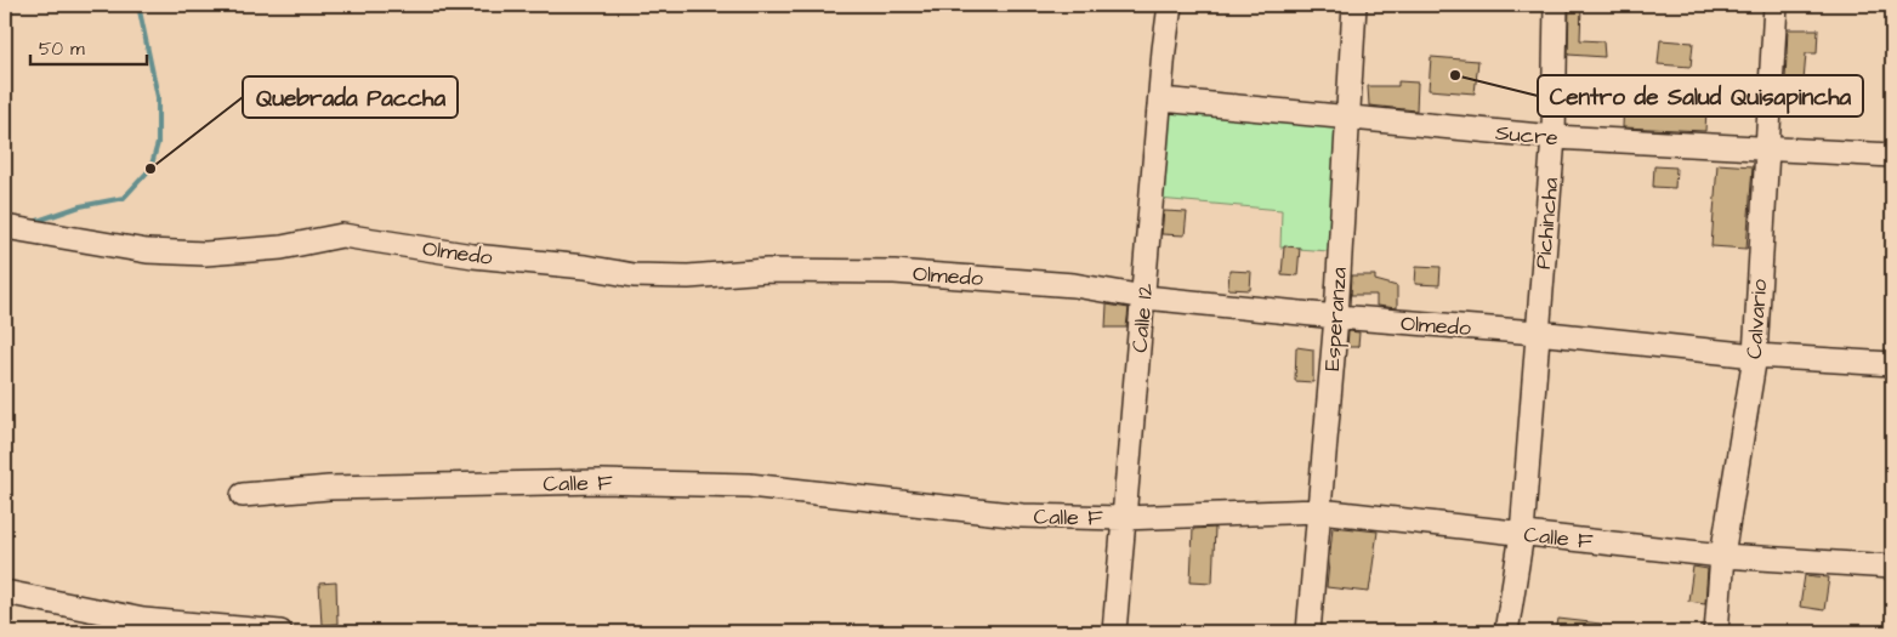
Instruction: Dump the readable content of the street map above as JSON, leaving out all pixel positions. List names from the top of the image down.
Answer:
{
  "streets": {
    "street": [
      "Sucre",
      "Pichincha",
      "Olmedo",
      "Calle 12",
      "Esperanza",
      "Calvario",
      "Calle F"
    ]
  },
  "crossings": [
    ["Sucre", "Pichincha"],
    ["Sucre", "Calle 12"],
    ["Sucre", "Esperanza"],
    ["Sucre", "Calvario"],
    ["Pichincha", "Olmedo"],
    ["Pichincha", "Calle F"],
    ["Olmedo", "Calle 12"],
    ["Olmedo", "Esperanza"],
    ["Olmedo", "Calvario"],
    ["Calle 12", "Calle F"],
    ["Esperanza", "Calle F"],
    ["Calvario", "Calle F"]
  ],
  "places": ["Centro de Salud Quisapincha", "Quebrada Paccha"],
  "scale_bar": "50 m"
}
